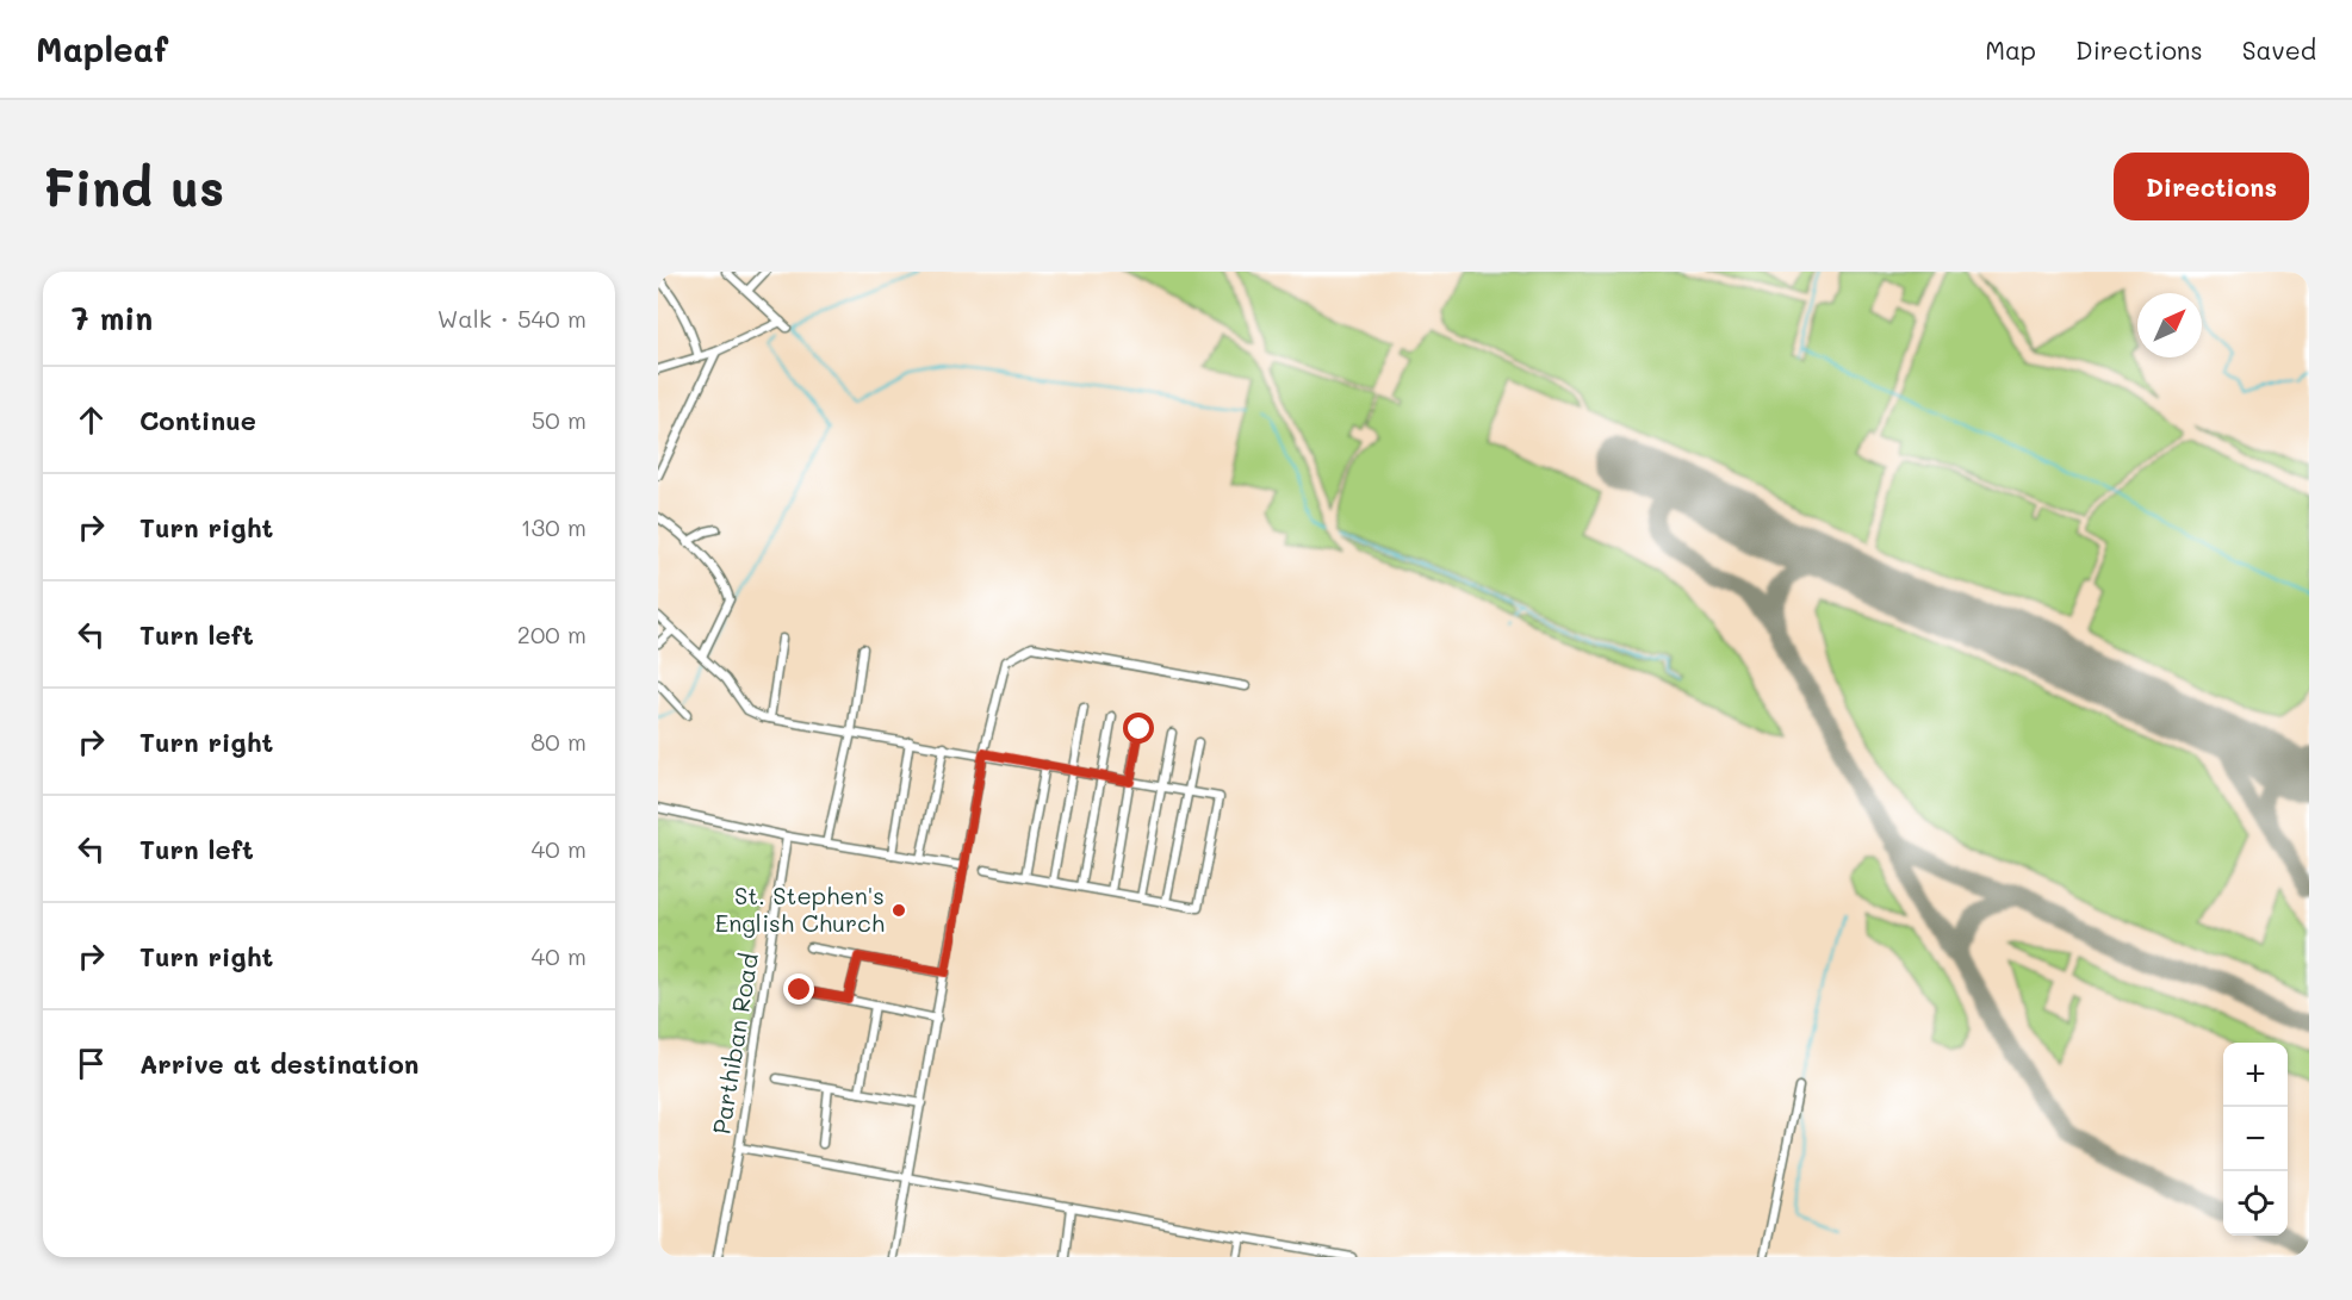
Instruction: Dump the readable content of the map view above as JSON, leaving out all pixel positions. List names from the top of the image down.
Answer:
{
  "streets": {
    "street": ["Parthiban Road"]
  },
  "places": ["St. Stephen's English Church"],
  "north": "top right",
  "page": {
    "header": "Mapleaf",
    "nav": ["Map", "Directions", "Saved"],
    "buttons": "Directions",
    "title": "Find us",
    "heading": ["7 min", "Walk · 540 m"],
    "list": [
      ["Continue", "50 m"],
      ["Turn right", "130 m"],
      ["Turn left", "200 m"],
      ["Turn right", "80 m"],
      ["Turn left", "40 m"],
      ["Turn right", "40 m"],
      "Arrive at destination"
    ],
    "map_buttons": ["+", "−"]
  }
}
